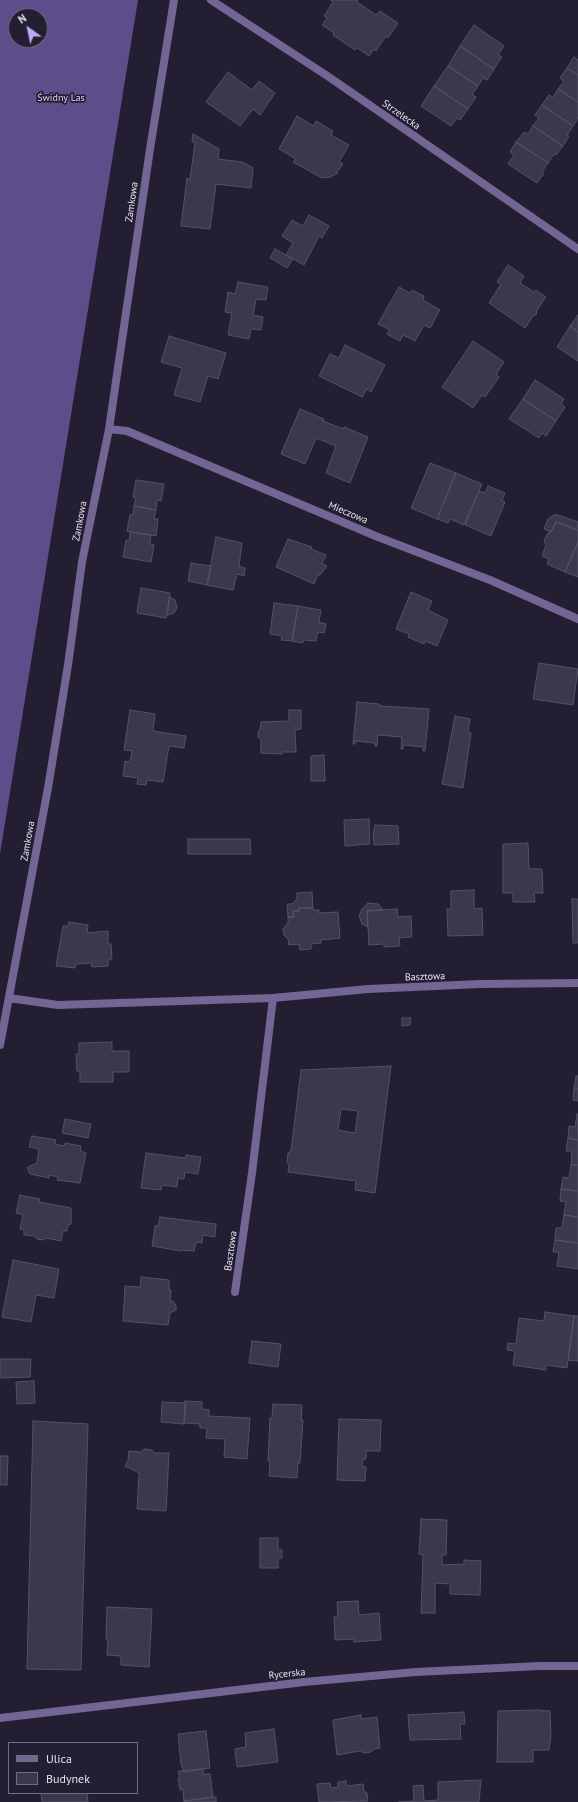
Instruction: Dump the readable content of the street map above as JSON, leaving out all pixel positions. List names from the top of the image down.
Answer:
{
  "streets": {
    "street": [
      "Strzelecka",
      "Zamkowa",
      "Mieczowa",
      "Basztowa",
      "Rycerska"
    ]
  },
  "crossings": [
    ["Zamkowa", "Mieczowa"],
    ["Zamkowa", "Basztowa"]
  ],
  "parks": ["Świdny Las"],
  "legend": ["Ulica", "Budynek"],
  "north": "top left"
}
